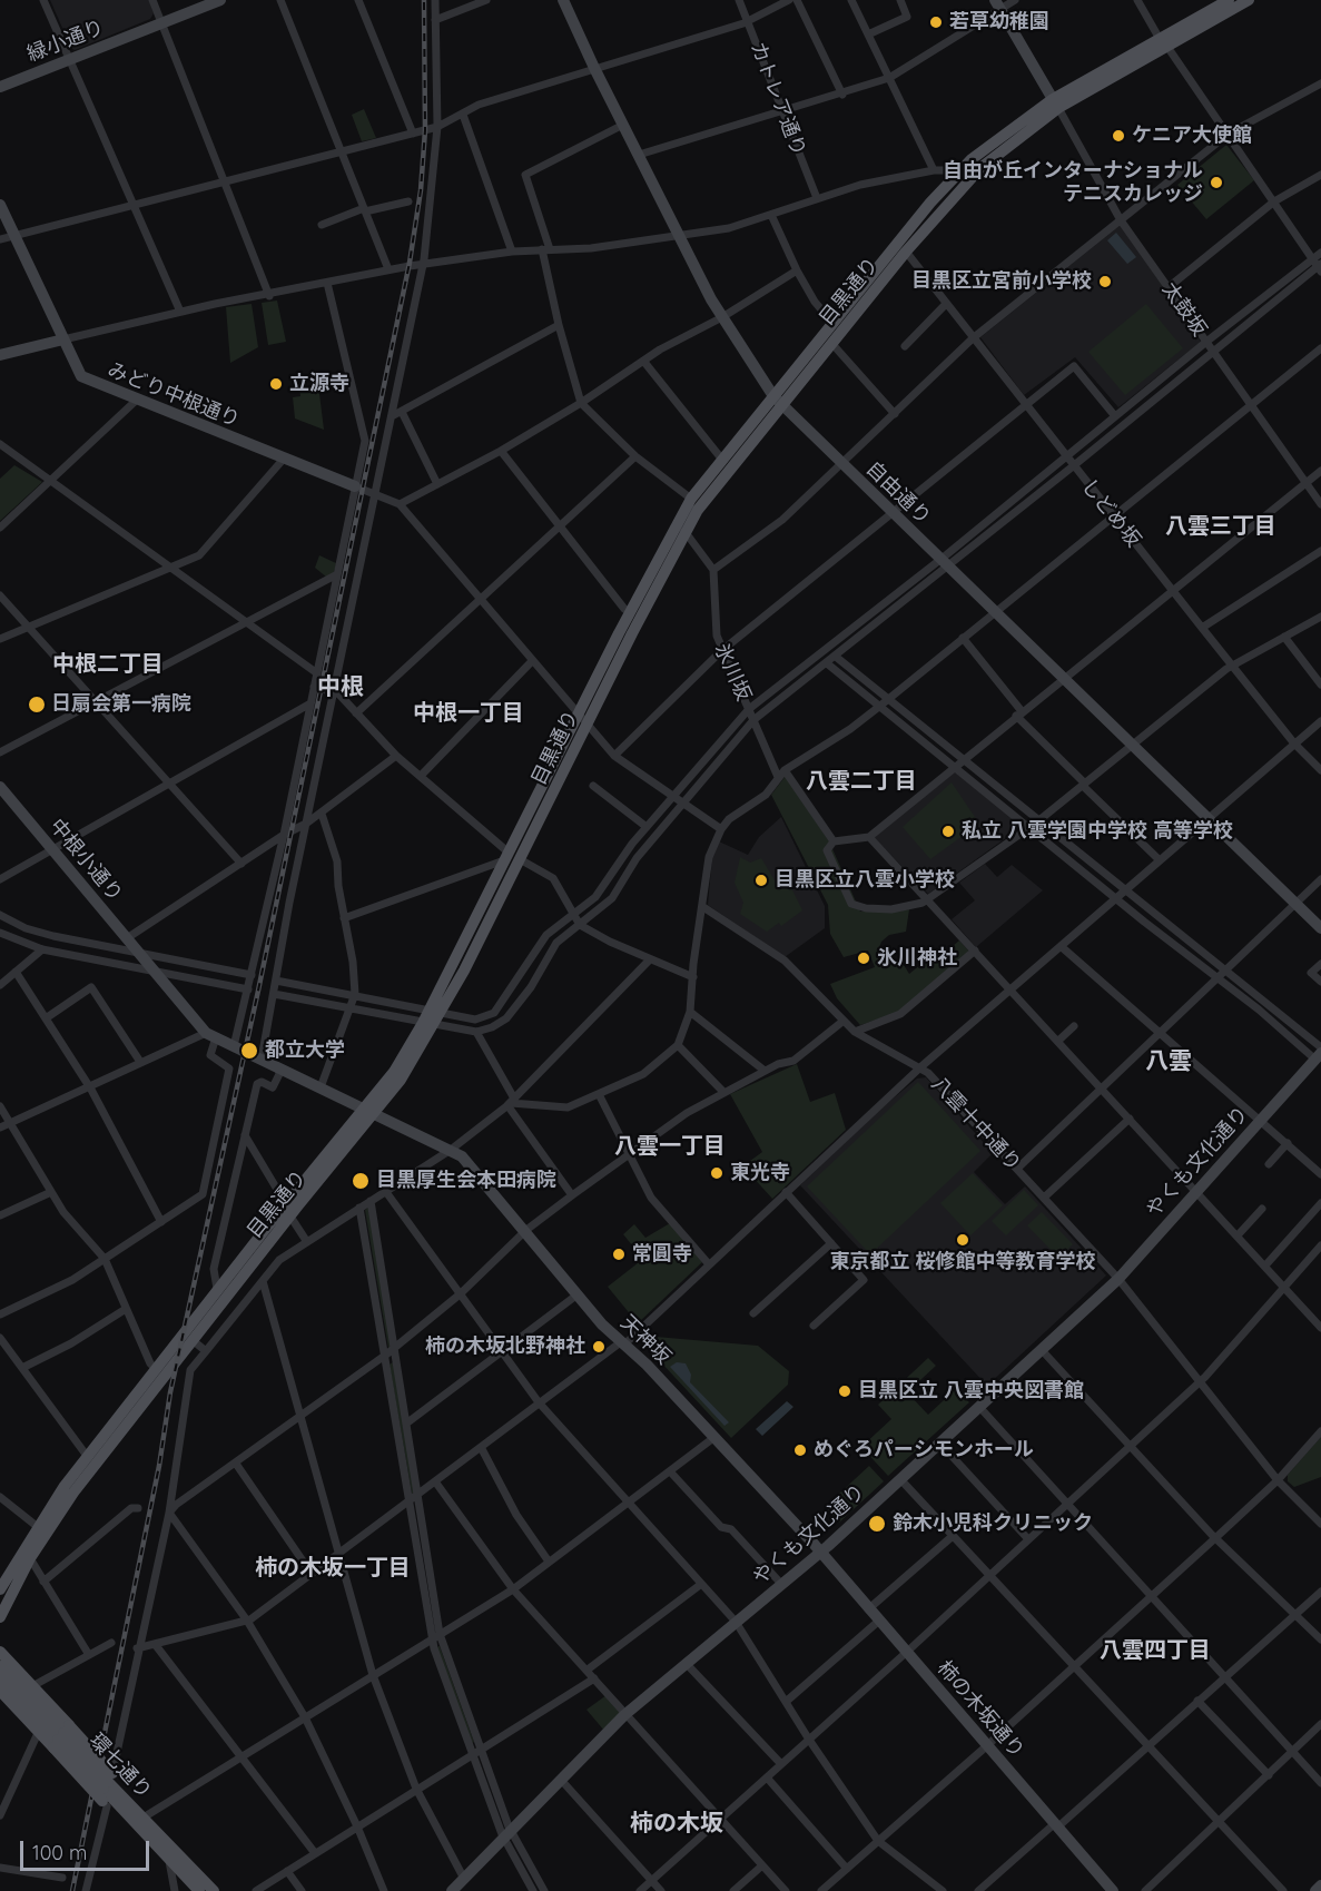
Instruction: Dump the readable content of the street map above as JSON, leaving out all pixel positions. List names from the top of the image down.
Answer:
{
  "streets": {
    "main road": ["目黒通り", "環七通り"],
    "street": [
      "緑小通り",
      "カトレア通り",
      "太鼓坂",
      "みどり中根通り",
      "自由通り",
      "しどめ坂",
      "氷川坂",
      "中根小通り",
      "八雲十中通り",
      "やくも文化通り",
      "天神坂",
      "柿の木坂通り"
    ]
  },
  "crossings": [
    ["目黒通り", "太鼓坂"],
    ["目黒通り", "みどり中根通り"],
    ["目黒通り", "自由通り"],
    ["目黒通り", "しどめ坂"],
    ["目黒通り", "中根小通り"],
    ["八雲十中通り", "やくも文化通り"],
    ["やくも文化通り", "天神坂"],
    ["やくも文化通り", "柿の木坂通り"],
    ["天神坂", "柿の木坂通り"]
  ],
  "districts": [
    "八雲三丁目",
    "中根二丁目",
    "中根",
    "中根一丁目",
    "八雲二丁目",
    "八雲",
    "八雲一丁目",
    "柿の木坂一丁目",
    "八雲四丁目",
    "柿の木坂"
  ],
  "places": [
    "若草幼稚園",
    "ケニア大使館",
    "自由が丘インターナショナル テニスカレッジ",
    "目黒区立宮前小学校",
    "立源寺",
    "日扇会第一病院",
    "私立 八雲学園中学校 高等学校",
    "目黒区立八雲小学校",
    "氷川神社",
    "都立大学",
    "東光寺",
    "目黒厚生会本田病院",
    "東京都立 桜修館中等教育学校",
    "常圓寺",
    "柿の木坂北野神社",
    "目黒区立 八雲中央図書館",
    "めぐろパーシモンホール",
    "鈴木小児科クリニック"
  ],
  "scale_bar": "100 m"
}
